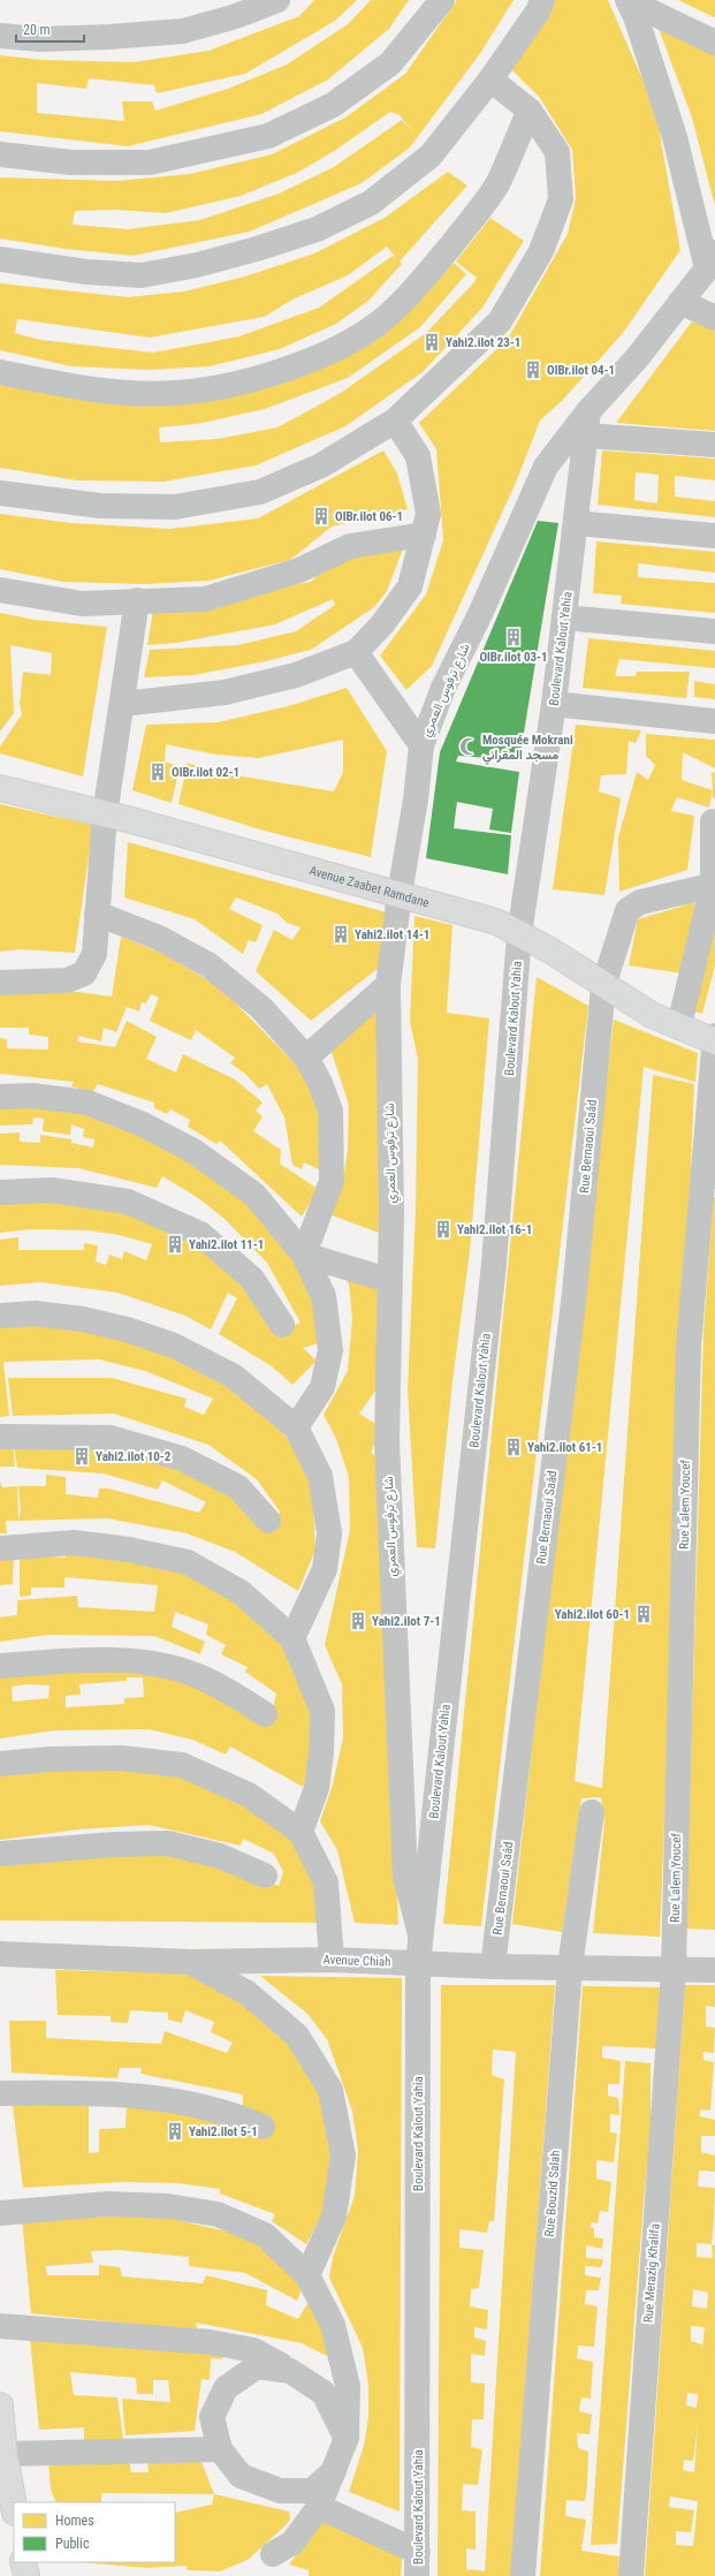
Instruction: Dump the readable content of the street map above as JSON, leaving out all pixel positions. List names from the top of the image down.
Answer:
{
  "streets": {
    "main road": ["Avenue Zaabet Ramdane"],
    "street": [
      "Boulevard Kalout Yahia",
      "شارع ترفوس العمري",
      "Rue Bernaoui Saâd",
      "Rue Lalem Youcef",
      "Avenue Chiah",
      "Rue Bouzid Salah",
      "Rue Merazig Khalifa"
    ]
  },
  "crossings": [
    ["Boulevard Kalout Yahia", "شارع ترفوس العمري"],
    ["Boulevard Kalout Yahia", "Avenue Zaabet Ramdane"],
    ["Boulevard Kalout Yahia", "Avenue Chiah"],
    ["شارع ترفوس العمري", "Avenue Zaabet Ramdane"],
    ["Avenue Zaabet Ramdane", "Rue Bernaoui Saâd"],
    ["Avenue Zaabet Ramdane", "Rue Lalem Youcef"],
    ["Rue Bernaoui Saâd", "Avenue Chiah"],
    ["Rue Lalem Youcef", "Avenue Chiah"],
    ["Rue Lalem Youcef", "Rue Merazig Khalifa"],
    ["Avenue Chiah", "Rue Bouzid Salah"],
    ["Avenue Chiah", "Rue Merazig Khalifa"]
  ],
  "places": {
    "building": [
      "Yahi2.ilot 23-1",
      "OlBr.ilot 04-1",
      "OlBr.ilot 06-1",
      "OlBr.ilot 03-1",
      "OlBr.ilot 02-1",
      "Yahi2.ilot 14-1",
      "Yahi2.ilot 16-1",
      "Yahi2.ilot 11-1",
      "Yahi2.ilot 61-1",
      "Yahi2.ilot 10-2",
      "Yahi2.ilot 60-1",
      "Yahi2.ilot 7-1",
      "Yahi2.ilot 5-1"
    ],
    "mosque": ["Mosquée Mokrani مسجد المقراني"]
  },
  "legend": ["Homes", "Public"],
  "scale_bar": "20 m"
}
